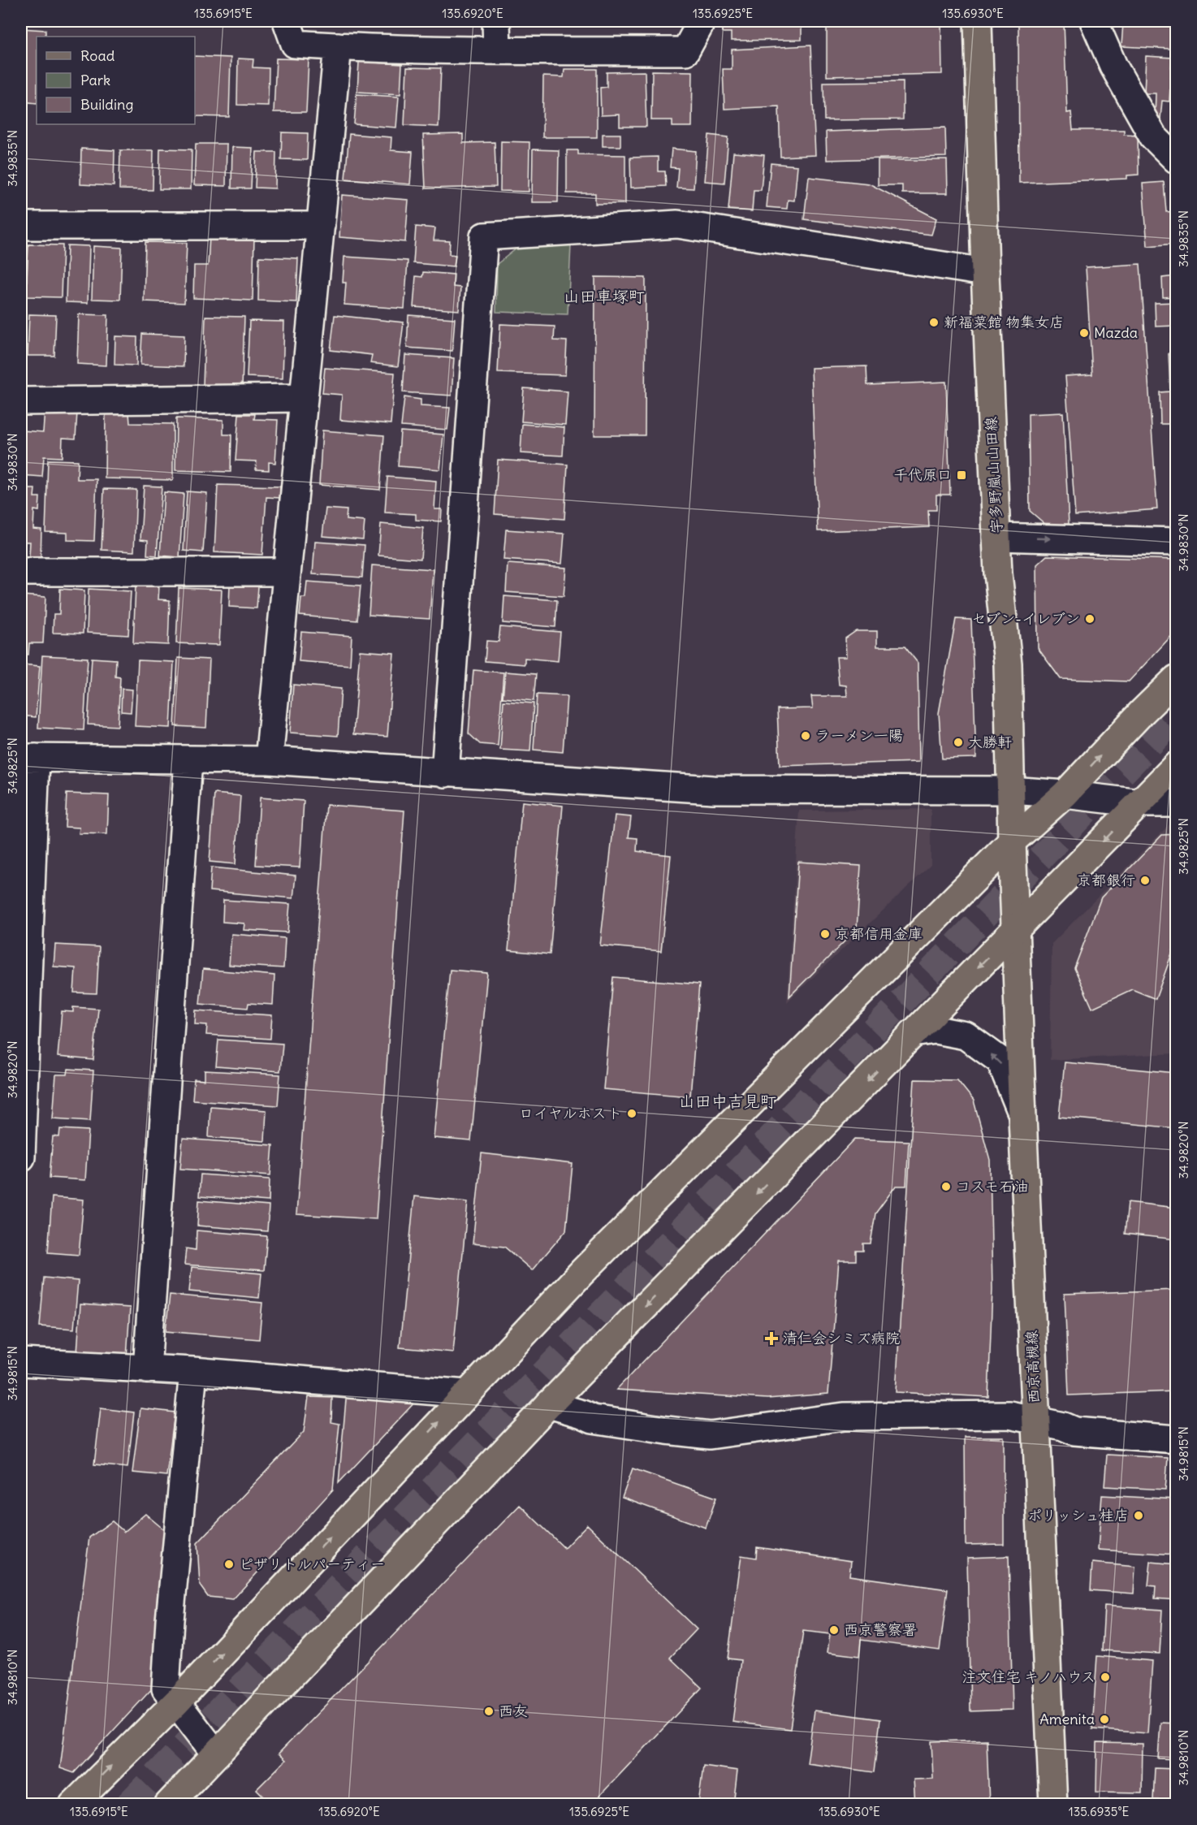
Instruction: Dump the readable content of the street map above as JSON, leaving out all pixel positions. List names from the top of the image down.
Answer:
{
  "streets": {
    "main road": ["宇多野嵐山山田線", "西京高槻線"]
  },
  "crossings": [
    ["宇多野嵐山山田線", "西京高槻線"]
  ],
  "districts": ["山田車塚町", "山田中吉見町"],
  "places": {
    "other": [
      "新福菜館 物集女店",
      "Mazda",
      "セブン-イレブン",
      "ラーメン一陽",
      "大勝軒",
      "京都銀行",
      "京都信用金庫",
      "ロイヤルホスト",
      "コスモ石油",
      "ポリッシュ桂店",
      "ピザリトルパーティー",
      "西京警察署",
      "注文住宅 キノハウス",
      "西友",
      "Amenita"
    ],
    "transit": ["千代原口"],
    "health": ["清仁会シミズ病院"]
  },
  "legend": ["Road", "Park", "Building"],
  "coordinates": [
    "135.6915°E",
    "135.6920°E",
    "135.6925°E",
    "135.6930°E",
    "34.9835°N",
    "34.9830°N",
    "34.9825°N",
    "34.9820°N",
    "34.9815°N",
    "34.9810°N",
    "135.6935°E"
  ]
}
